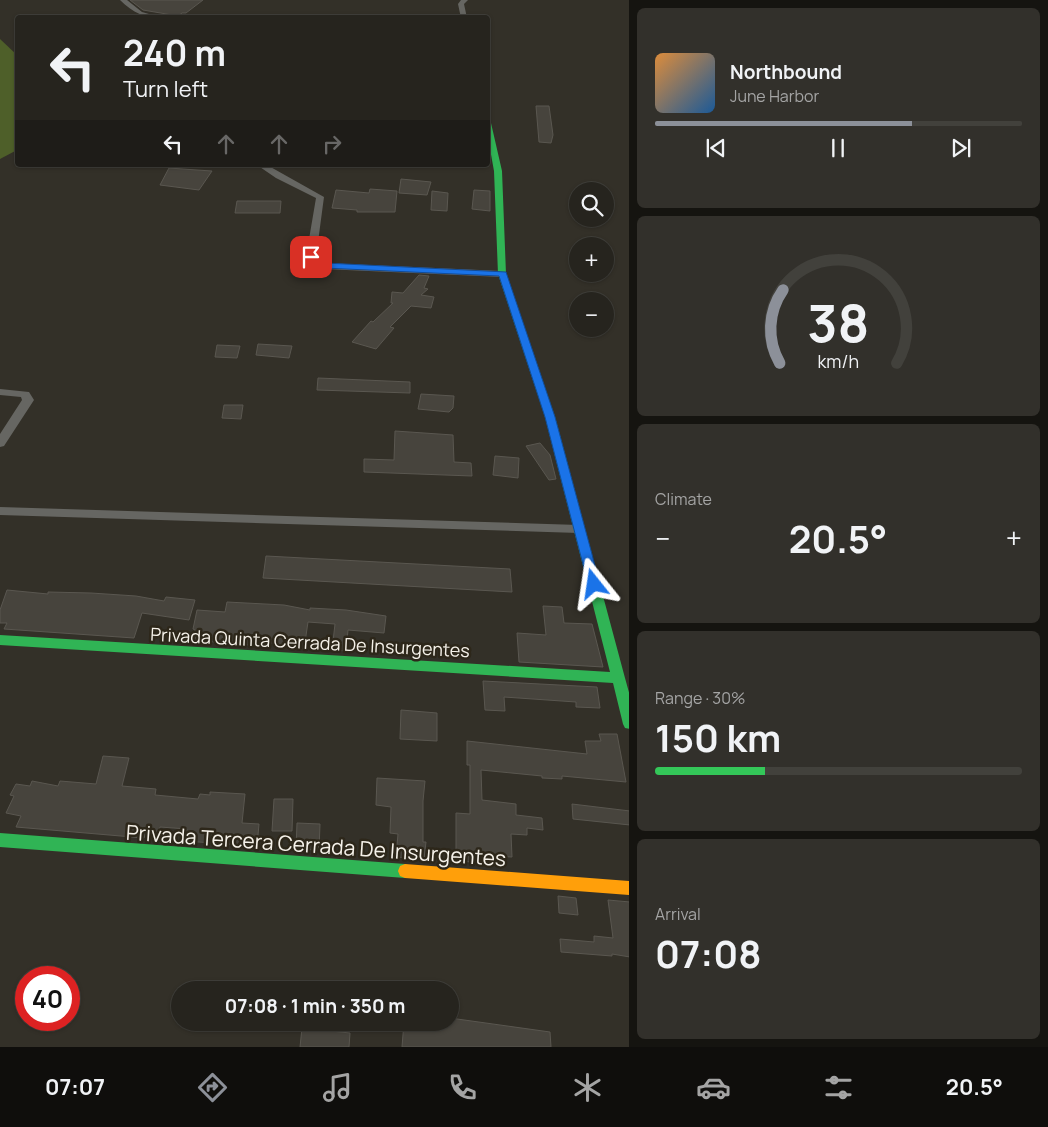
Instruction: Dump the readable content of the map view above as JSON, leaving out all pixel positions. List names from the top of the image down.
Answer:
{
  "streets": {
    "street": ["Privada Quinta Cerrada De Insurgentes", "Privada Tercera Cerrada De Insurgentes"]
  },
  "page": {
    "turn": ["240 m", "Turn left"],
    "song": ["Northbound", "June Harbor"],
    "map_buttons": ["+", "−"],
    "tile": [
      "Climate",
      ["Range · 30%", "150 km"],
      ["Arrival", "07:08"]
    ],
    "heat": ["−", "20.5°", "+"],
    "limit": "40",
    "trip": "07:08 · 1 min · 350 m",
    "tabs": ["07:07", "20.5°"],
    "gauge": ["38", "km/h"]
  }
}
